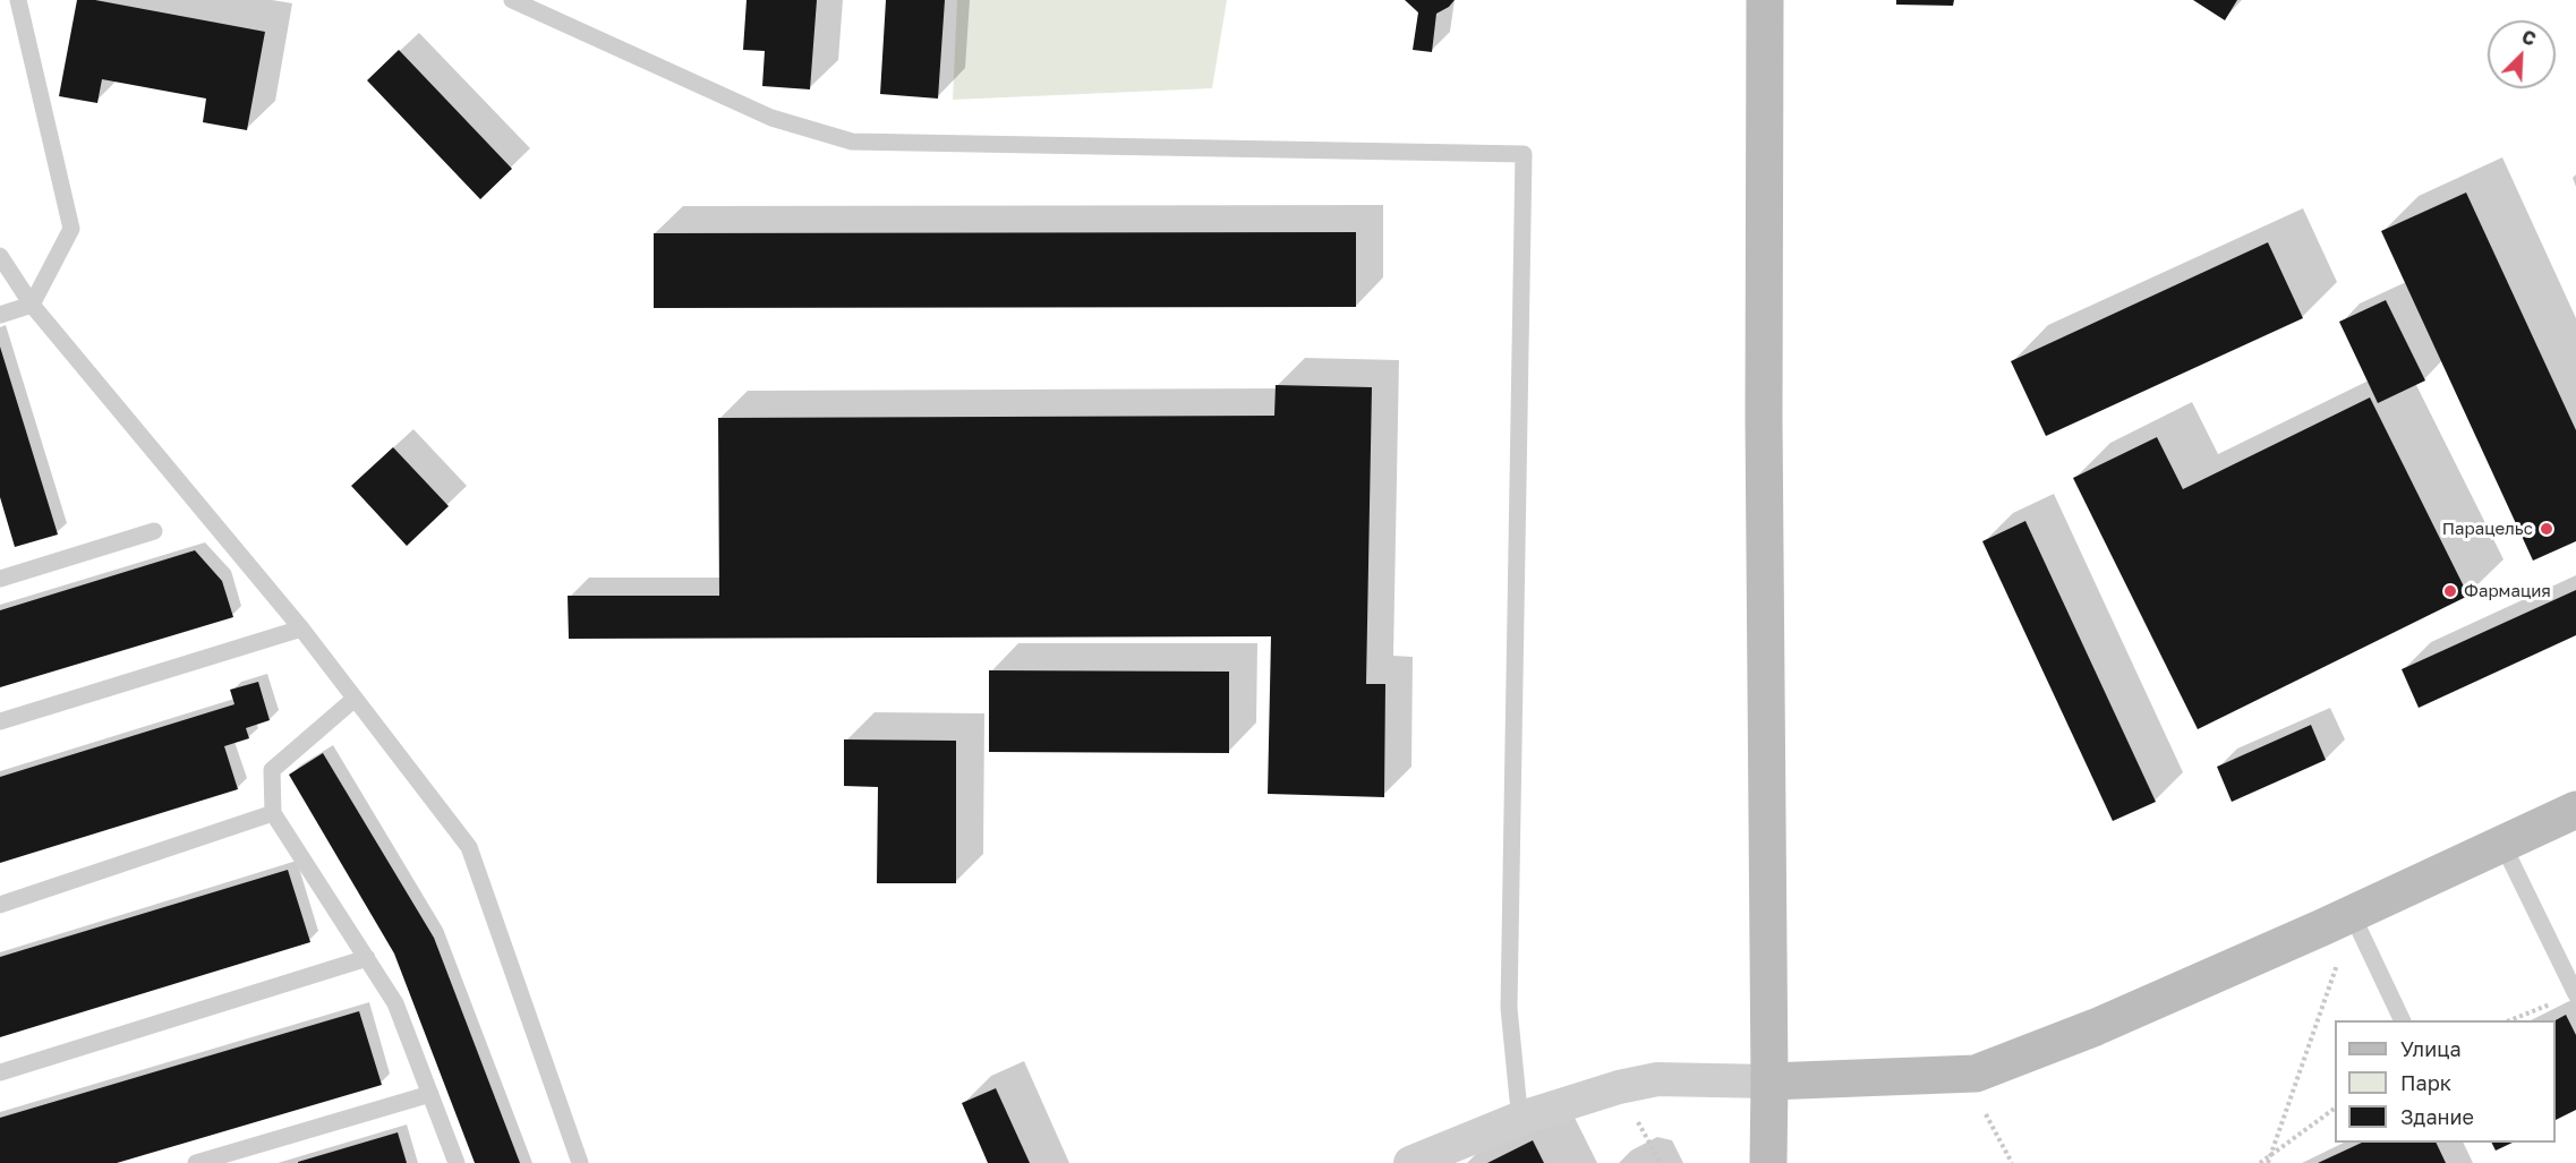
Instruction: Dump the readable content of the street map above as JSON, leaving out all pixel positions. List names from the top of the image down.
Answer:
{
  "places": ["Парацельс", "Фармация"],
  "legend": ["Улица", "Парк", "Здание"],
  "north": "top right"
}
